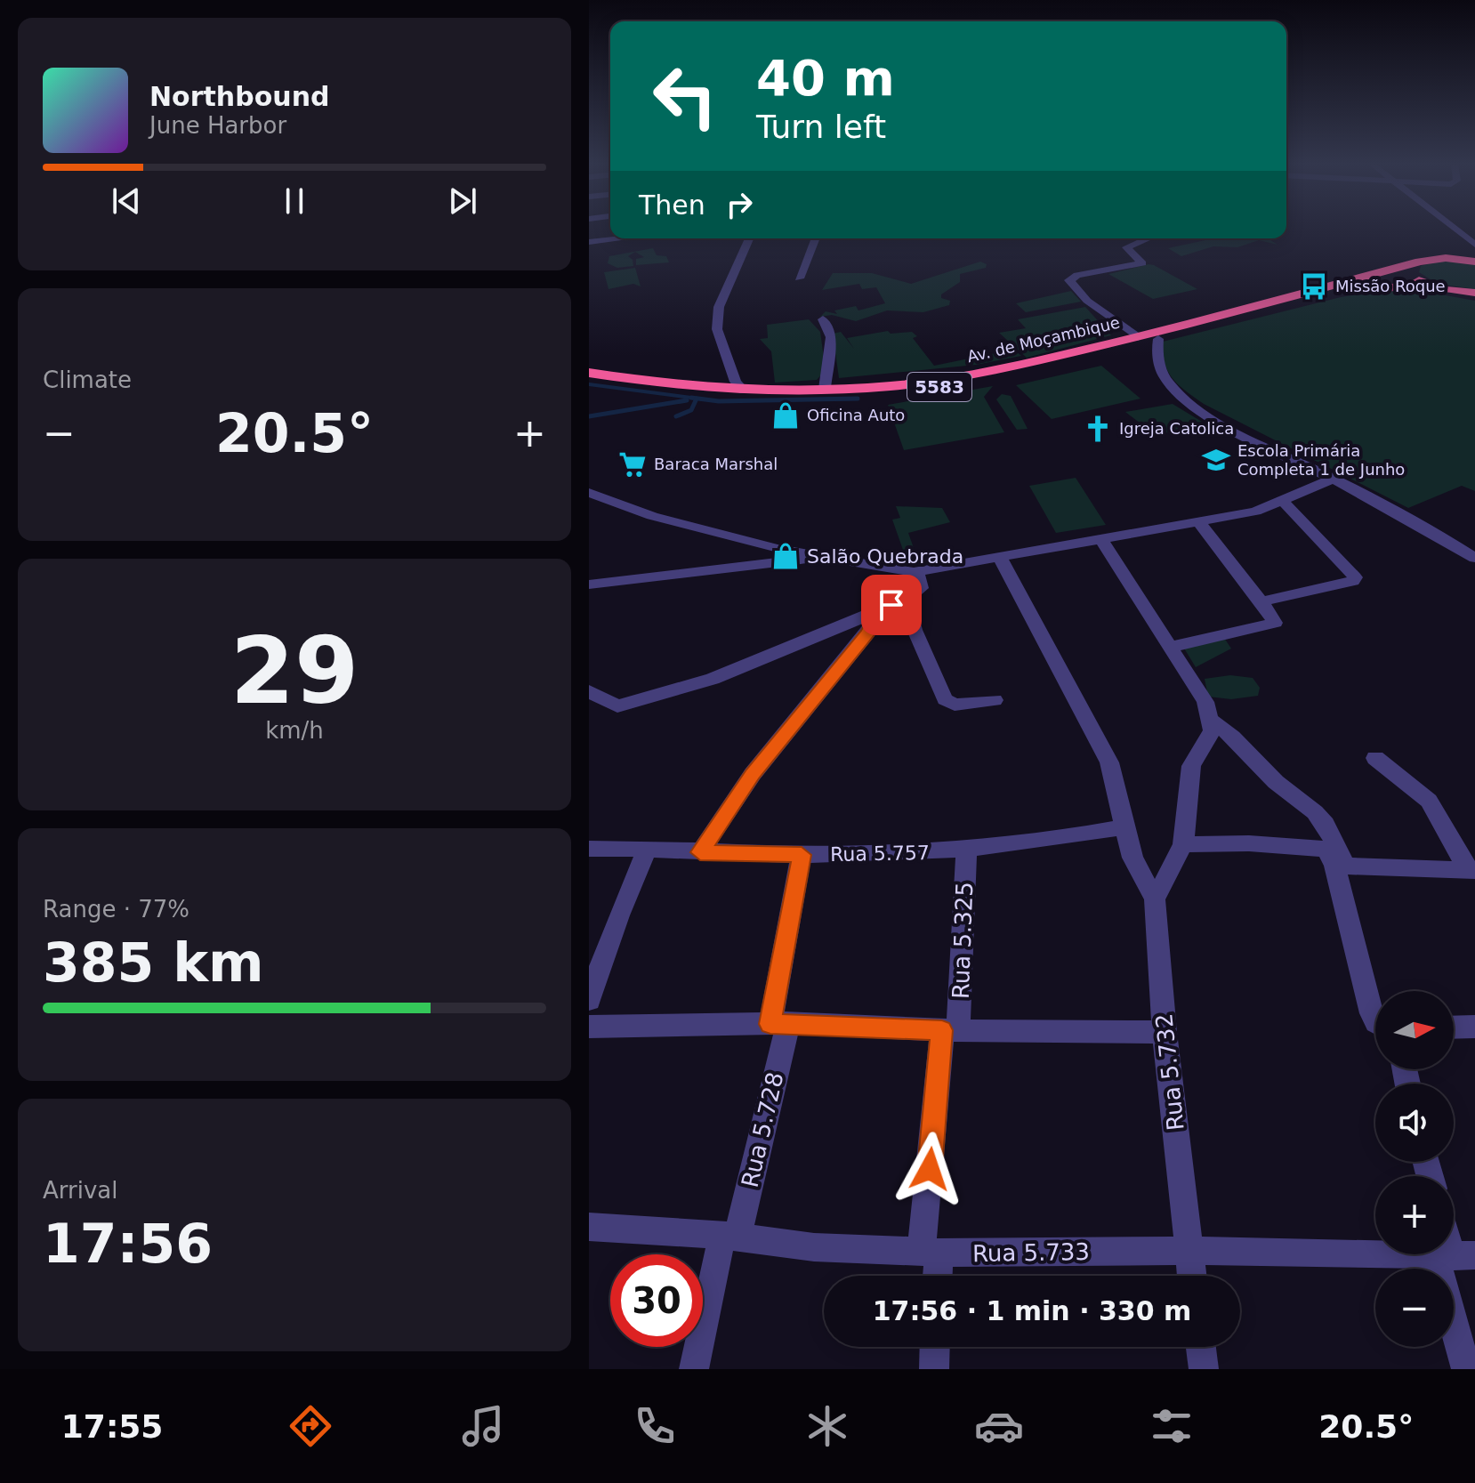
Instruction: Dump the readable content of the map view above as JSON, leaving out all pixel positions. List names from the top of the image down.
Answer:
{
  "streets": {
    "highway": ["Av. de Moçambique", "5583"],
    "street": [
      "Rua 5.757",
      "Rua 5.325",
      "Rua 5.732",
      "Rua 5.728",
      "Rua 5.733"
    ]
  },
  "crossings": [
    ["Rua 5.757", "Rua 5.325"],
    ["Rua 5.757", "Rua 5.728"],
    ["Rua 5.325", "Rua 5.733"],
    ["Rua 5.732", "Rua 5.733"],
    ["Rua 5.728", "Rua 5.733"]
  ],
  "places": {
    "bus stop": ["Missão Roque"],
    "shop": ["Oficina Auto", "Salão Quebrada"],
    "church": ["Igreja Catolica"],
    "school or university": ["Escola Primária Completa 1 de Junho"],
    "supermarket": ["Baraca Marshal"]
  },
  "north": "right",
  "page": {
    "turn": ["40 m", "Turn left"],
    "song": ["Northbound", "June Harbor"],
    "then": "Then",
    "tile": [
      "Climate",
      ["29", "km/h"],
      ["Range · 77%", "385 km"],
      ["Arrival", "17:56"]
    ],
    "heat": ["−", "20.5°", "+"],
    "map_buttons": ["+", "−"],
    "limit": "30",
    "trip": "17:56 · 1 min · 330 m",
    "tabs": ["17:55", "20.5°"]
  }
}
